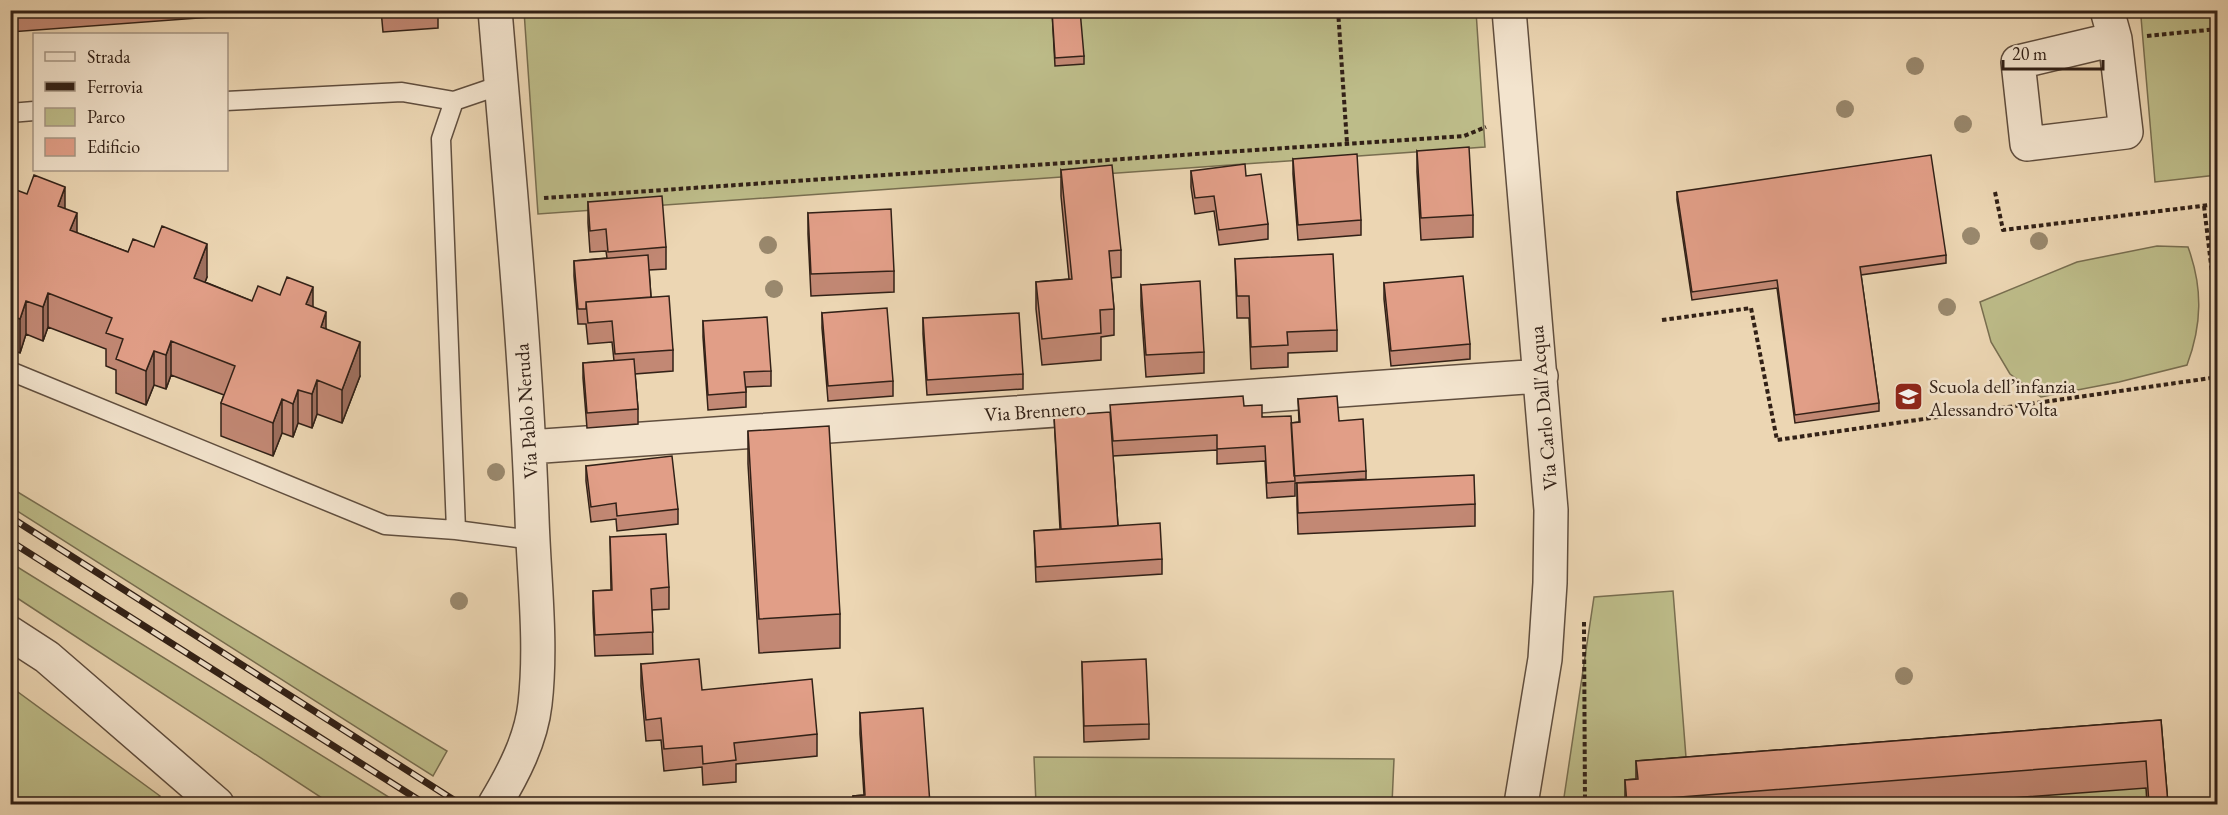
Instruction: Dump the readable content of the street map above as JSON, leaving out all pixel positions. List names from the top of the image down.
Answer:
{
  "streets": {
    "street": ["Via Carlo Dall'Acqua", "Via Pablo Neruda", "Via Brennero"]
  },
  "crossings": [
    ["Via Carlo Dall'Acqua", "Via Brennero"],
    ["Via Pablo Neruda", "Via Brennero"]
  ],
  "places": {
    "school or university": ["Scuola dell’infanzia Alessandro Volta"]
  },
  "legend": [
    "Strada",
    "Ferrovia",
    "Parco",
    "Edificio"
  ],
  "scale_bar": "20 m"
}
